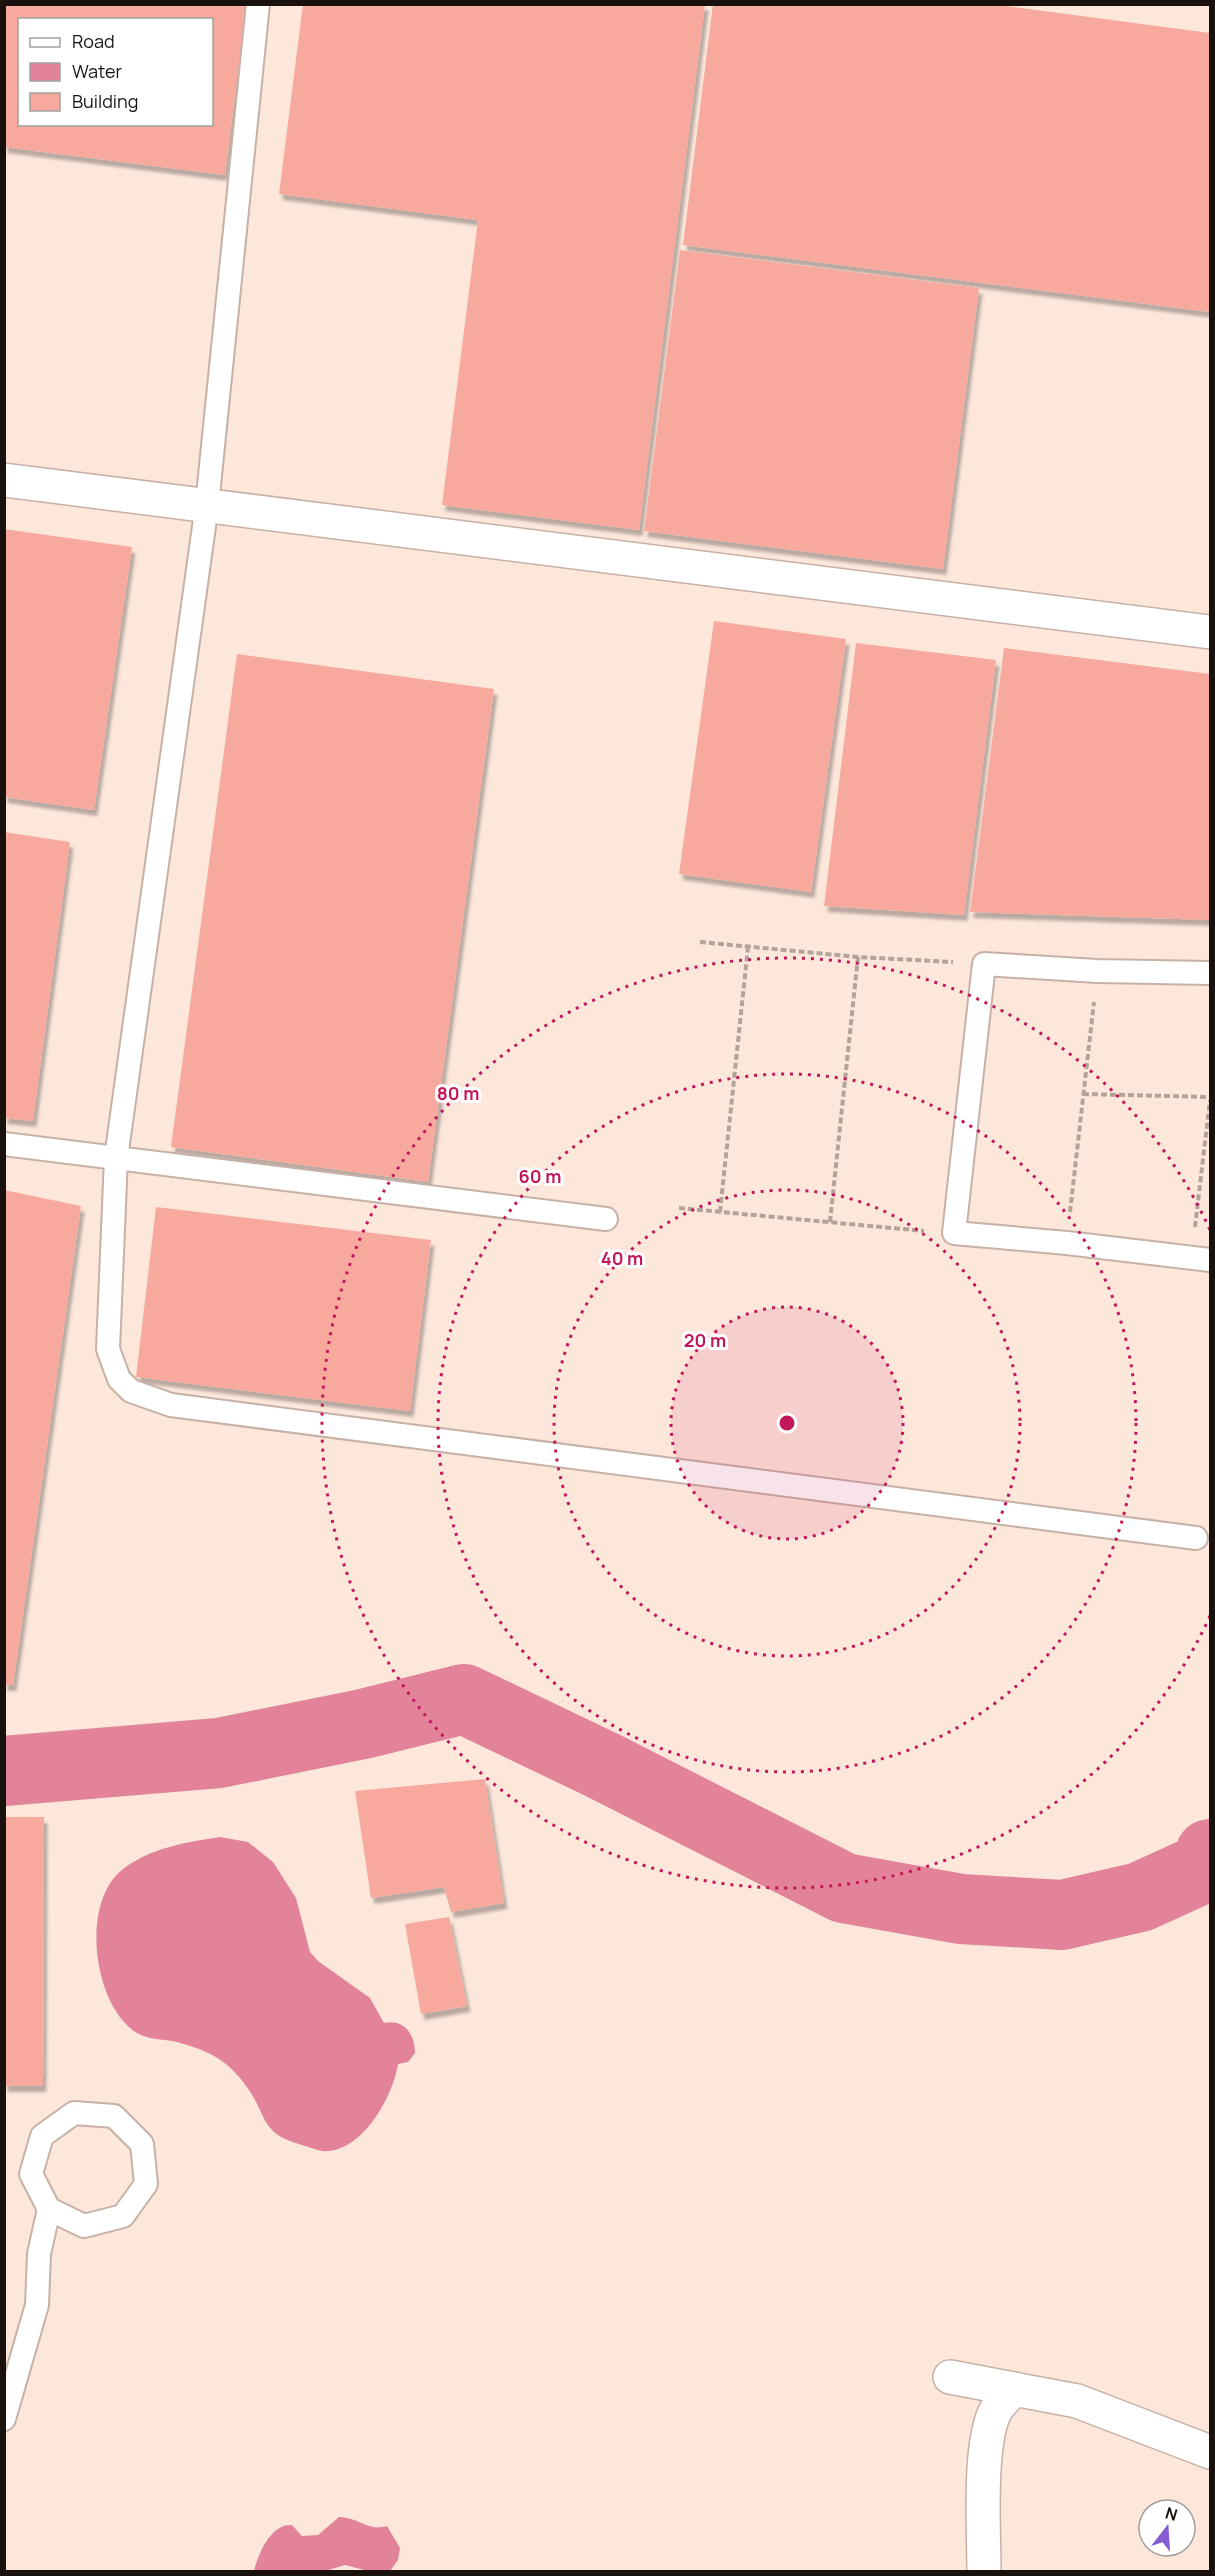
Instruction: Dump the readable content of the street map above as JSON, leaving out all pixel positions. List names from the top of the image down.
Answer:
{
  "legend": ["Road", "Water", "Building"],
  "north": "top",
  "rings": [
    "80 m",
    "60 m",
    "40 m",
    "20 m"
  ]
}
